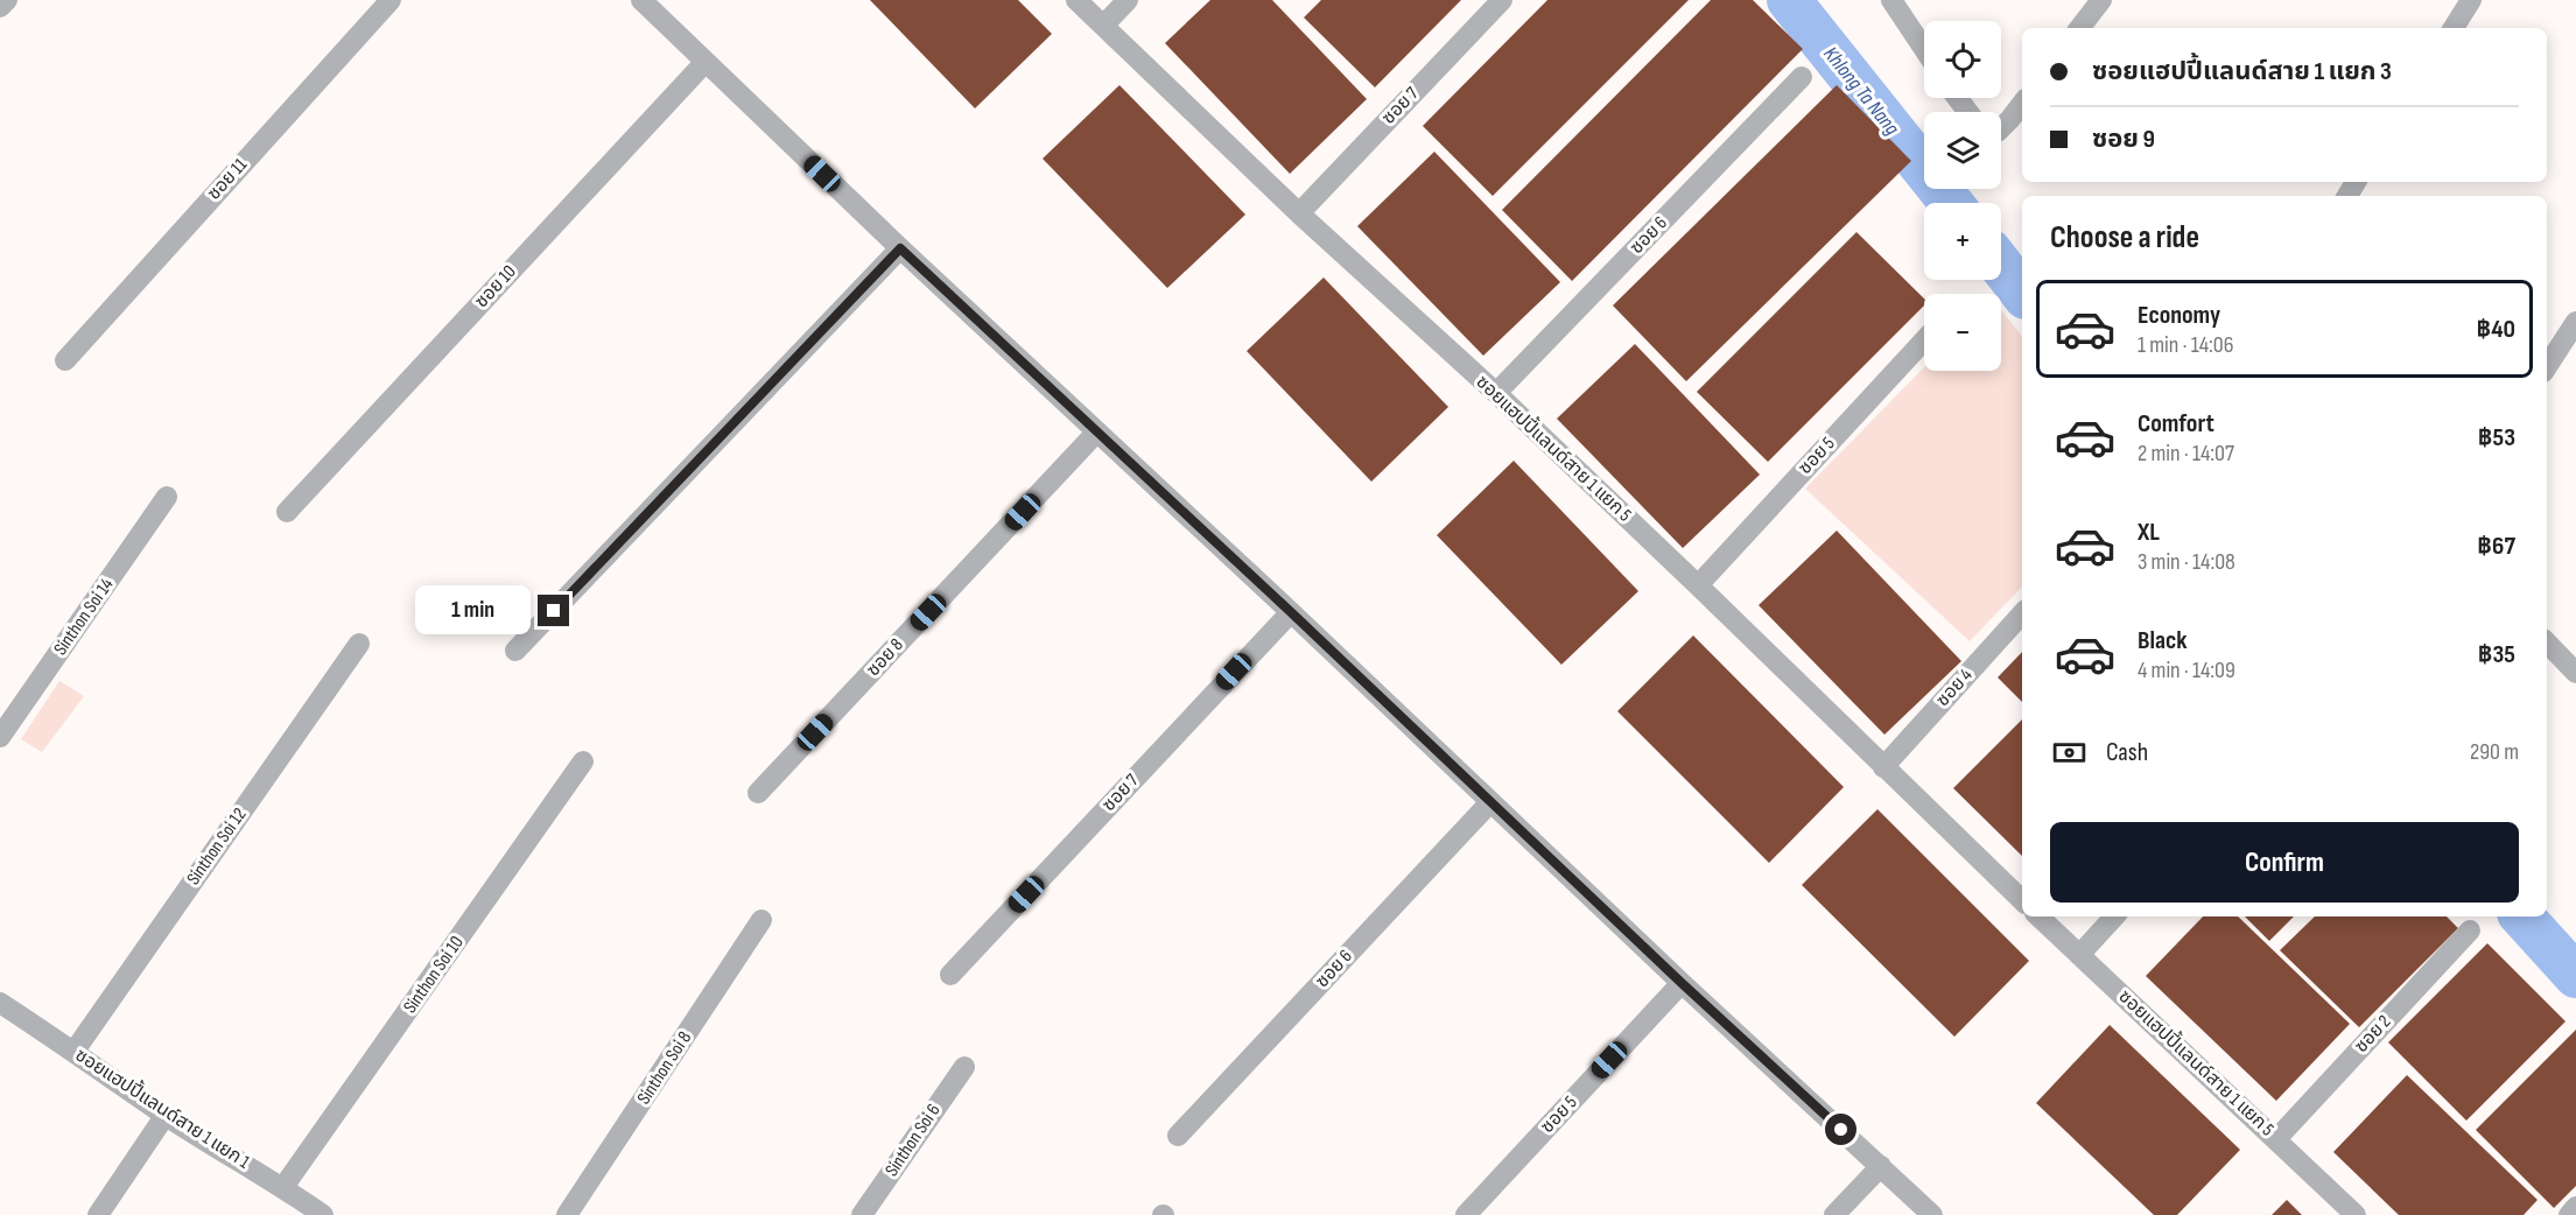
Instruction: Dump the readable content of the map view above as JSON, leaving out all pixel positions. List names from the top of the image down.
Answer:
{
  "streets": {
    "street": [
      "ซอย 7",
      "ซอย 11",
      "ซอย 6",
      "ซอย 10",
      "ซอยแฮปปี้แลนด์สาย 1 แยก 5",
      "ซอย 5",
      "Sinthon Soi 14",
      "ซอย 8",
      "ซอย 4",
      "Sinthon Soi 12",
      "Sinthon Soi 10",
      "ซอย 2",
      "Sinthon Soi 8",
      "ซอยแฮปปี้แลนด์สาย 1 แยก 1",
      "Sinthon Soi 6"
    ]
  },
  "crossings": [
    ["ซอย 7", "ซอยแฮปปี้แลนด์สาย 1 แยก 5"],
    ["ซอย 6", "ซอยแฮปปี้แลนด์สาย 1 แยก 5"],
    ["ซอยแฮปปี้แลนด์สาย 1 แยก 5", "ซอย 5"],
    ["ซอยแฮปปี้แลนด์สาย 1 แยก 5", "ซอย 4"],
    ["ซอยแฮปปี้แลนด์สาย 1 แยก 5", "ซอย 2"],
    ["Sinthon Soi 12", "ซอยแฮปปี้แลนด์สาย 1 แยก 1"],
    ["Sinthon Soi 10", "ซอยแฮปปี้แลนด์สาย 1 แยก 1"]
  ],
  "water": ["Khlong Ta Nang"],
  "page": {
    "map_buttons": ["+", "−"],
    "banner": ["ซอยแฮปปี้แลนด์สาย 1 แยก 3", "ซอย 9"],
    "heading": "Choose a ride",
    "list": [
      {
        "name": "Economy",
        "note": "1 min · 14:06",
        "value": "฿40"
      },
      {
        "name": "Comfort",
        "note": "2 min · 14:07",
        "value": "฿53"
      },
      {
        "name": "XL",
        "note": "3 min · 14:08",
        "value": "฿67"
      },
      {
        "name": "Black",
        "note": "4 min · 14:09",
        "value": "฿35"
      }
    ],
    "bubble": "1 min",
    "pay": ["Cash", "290 m"],
    "buttons": "Confirm"
  }
}
